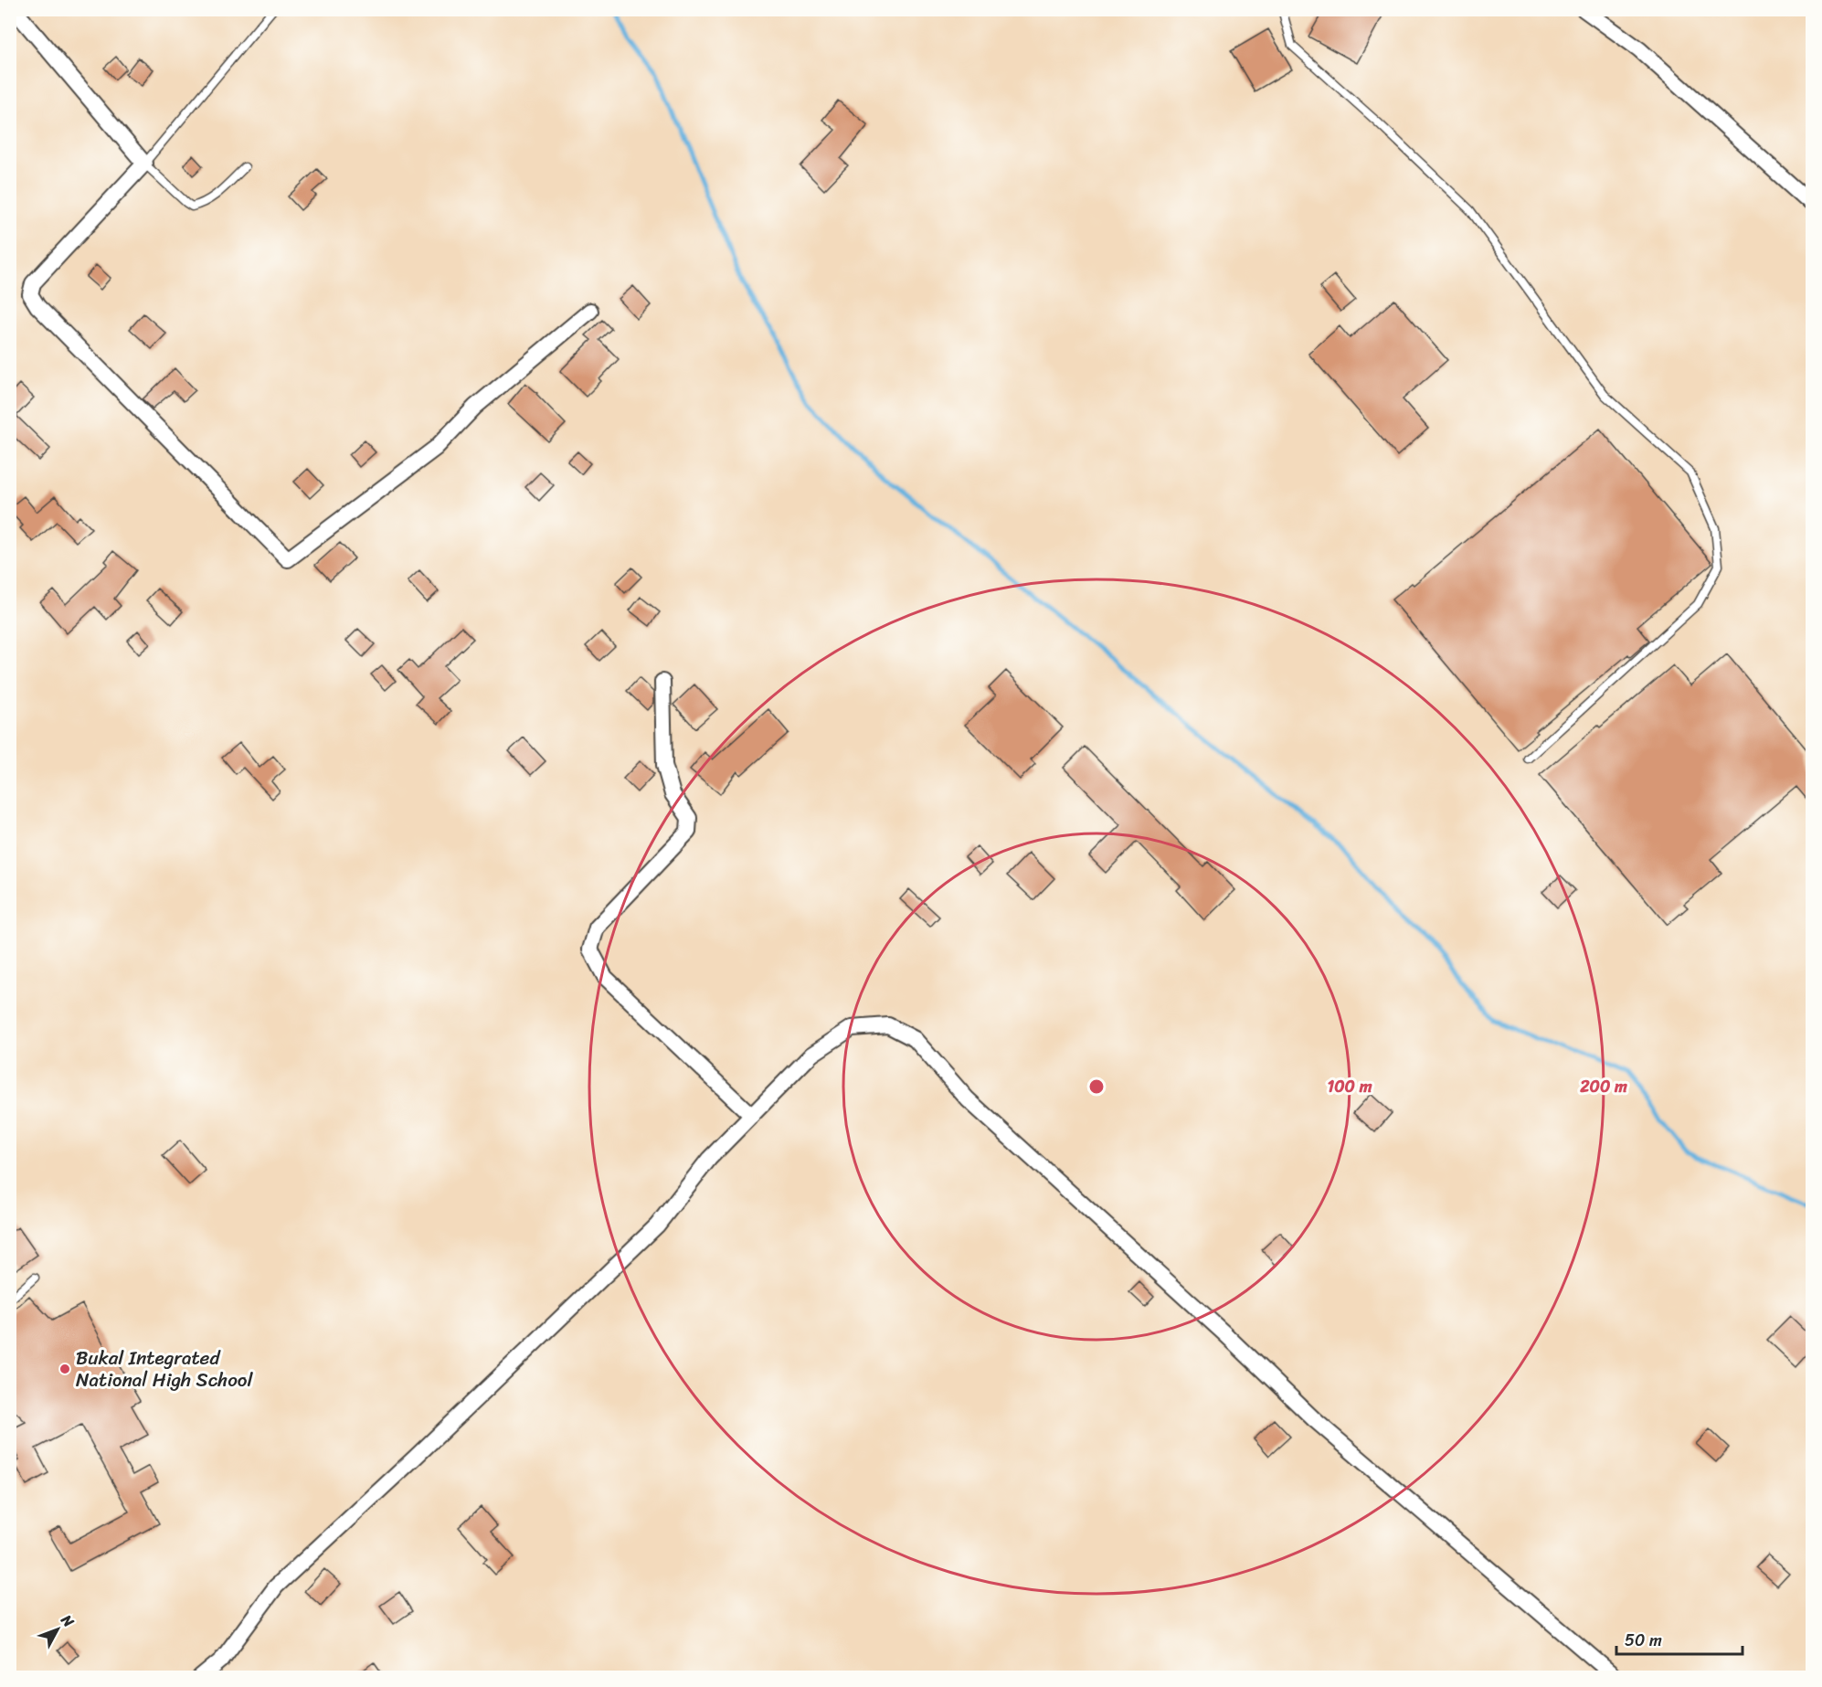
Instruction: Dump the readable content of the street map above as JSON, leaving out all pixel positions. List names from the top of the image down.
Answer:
{
  "places": ["Bukal Integrated National High School"],
  "scale_bar": "50 m",
  "north": "top right",
  "rings": ["100 m", "200 m"]
}
